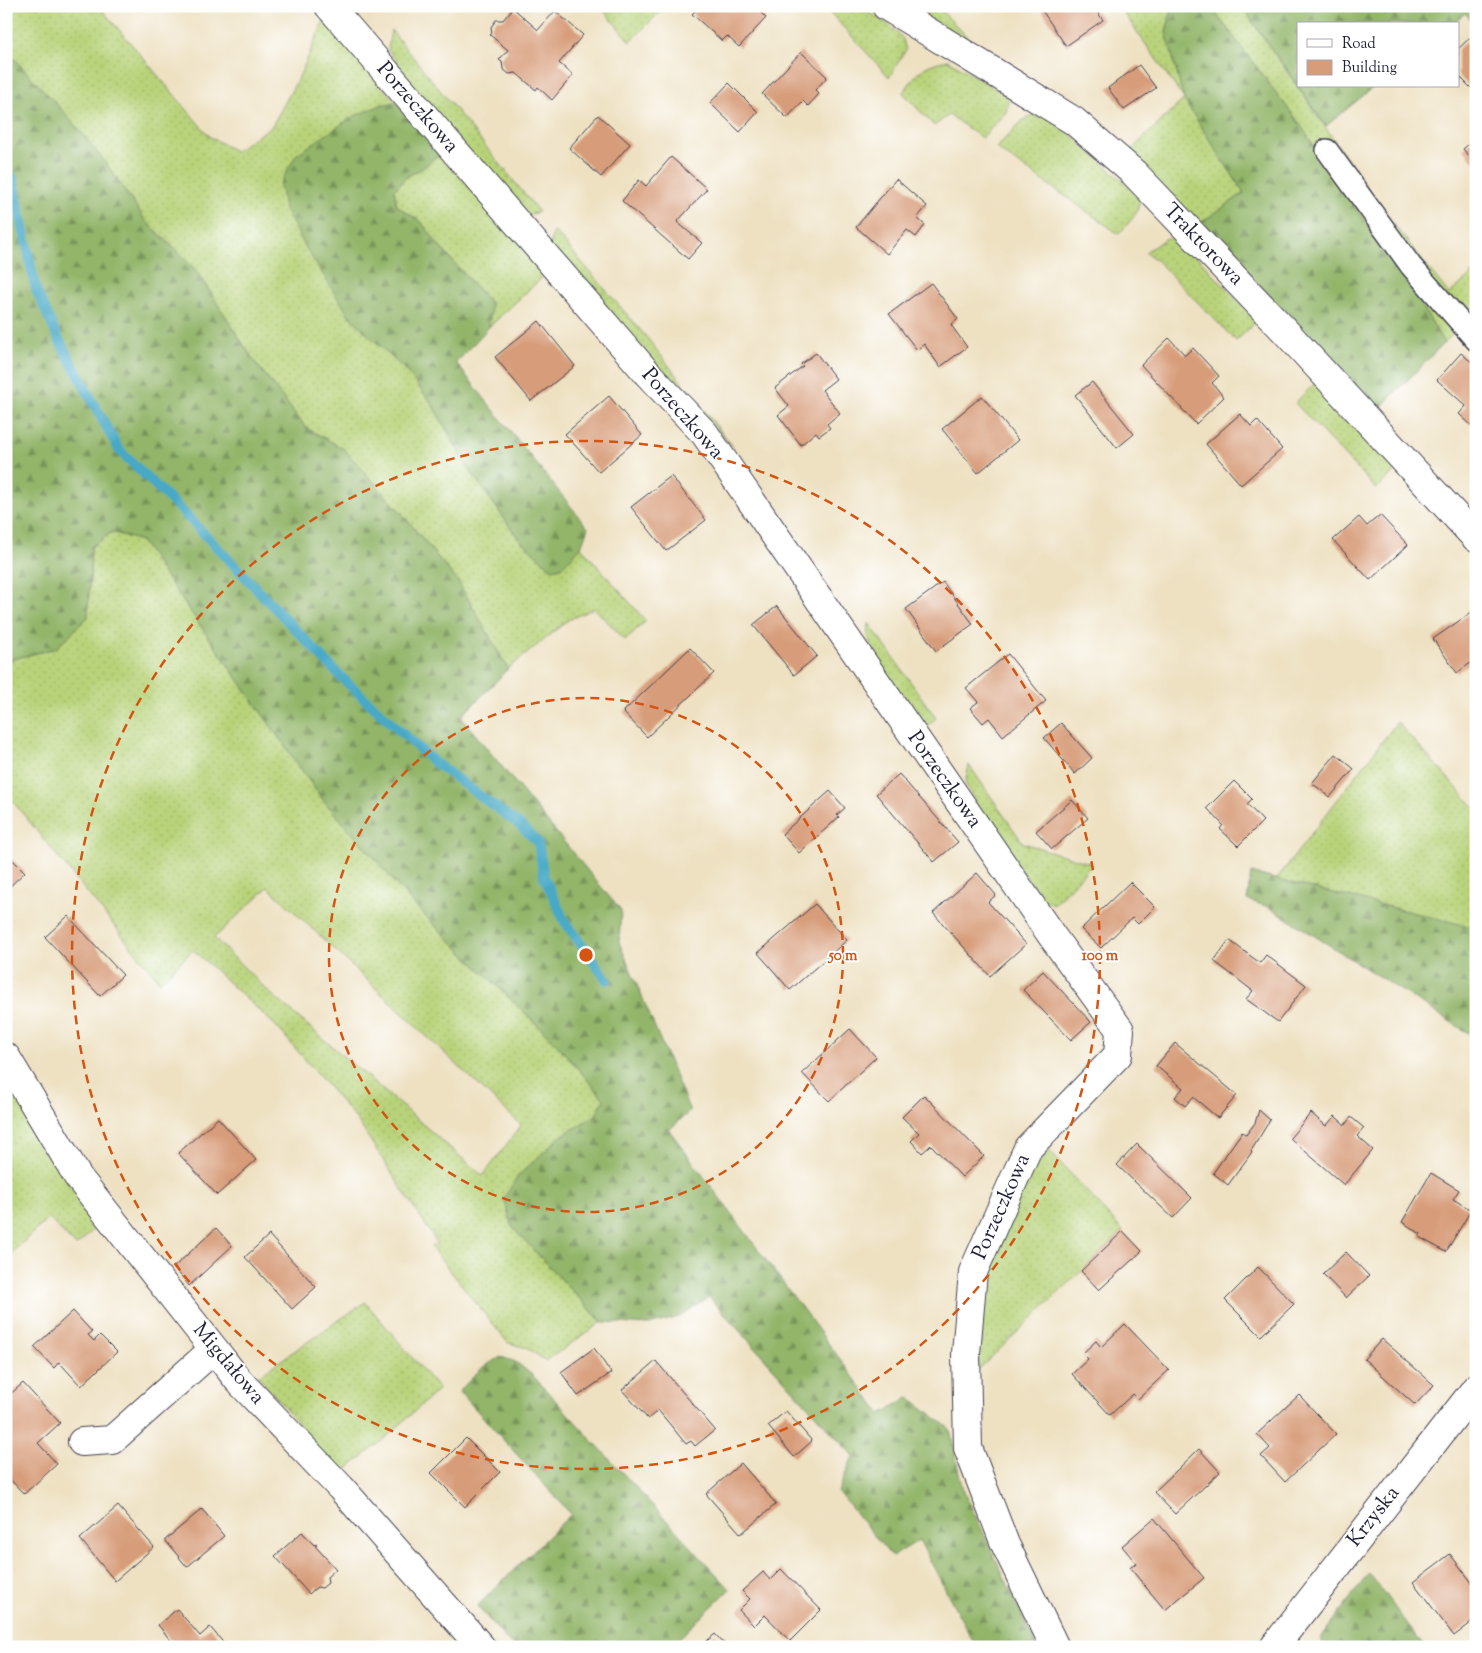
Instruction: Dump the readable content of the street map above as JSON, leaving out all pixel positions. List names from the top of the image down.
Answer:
{
  "streets": {
    "street": [
      "Porzeczkowa",
      "Traktorowa",
      "Migdałowa",
      "Krzyska"
    ]
  },
  "legend": ["Road", "Building"],
  "rings": ["50 m", "100 m"]
}
